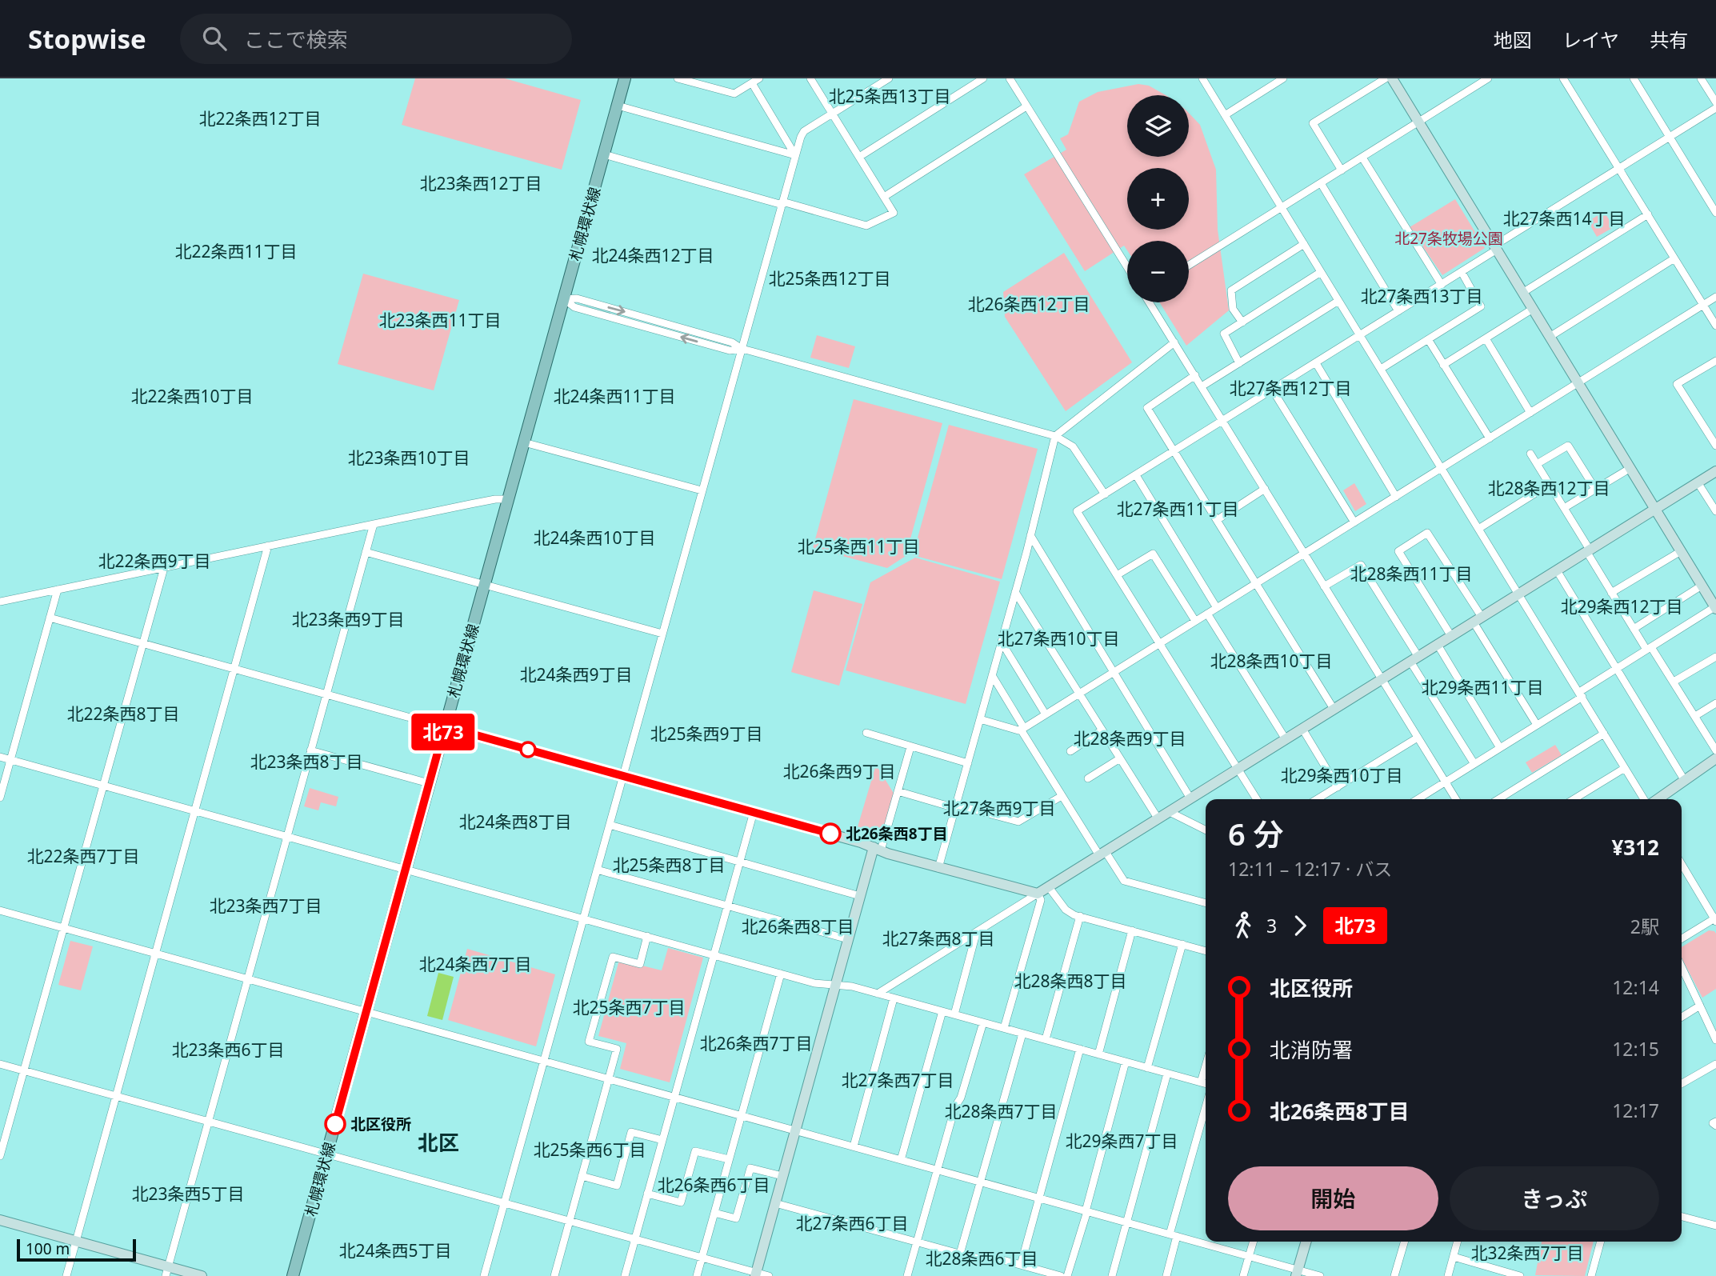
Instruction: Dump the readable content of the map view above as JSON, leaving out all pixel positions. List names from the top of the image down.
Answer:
{
  "streets": {
    "main road": ["札幌環状線"]
  },
  "districts": [
    "北25条西13丁目",
    "北22条西12丁目",
    "北23条西12丁目",
    "北27条西14丁目",
    "北22条西11丁目",
    "北24条西12丁目",
    "北25条西12丁目",
    "北27条西13丁目",
    "北26条西12丁目",
    "北23条西11丁目",
    "北27条西12丁目",
    "北22条西10丁目",
    "北24条西11丁目",
    "北23条西10丁目",
    "北28条西12丁目",
    "北27条西11丁目",
    "北24条西10丁目",
    "北25条西11丁目",
    "北22条西9丁目",
    "北28条西11丁目",
    "北29条西12丁目",
    "北23条西9丁目",
    "北27条西10丁目",
    "北28条西10丁目",
    "北24条西9丁目",
    "北29条西11丁目",
    "北22条西8丁目",
    "北25条西9丁目",
    "北28条西9丁目",
    "北23条西8丁目",
    "北26条西9丁目",
    "北29条西10丁目",
    "北27条西9丁目",
    "北24条西8丁目",
    "北22条西7丁目",
    "北25条西8丁目",
    "北23条西7丁目",
    "北26条西8丁目",
    "北27条西8丁目",
    "北24条西7丁目",
    "北28条西8丁目",
    "北25条西7丁目",
    "北26条西7丁目",
    "北23条西6丁目",
    "北27条西7丁目",
    "北28条西7丁目",
    "北29条西7丁目",
    "北区",
    "北25条西6丁目",
    "北26条西6丁目",
    "北23条西5丁目",
    "北27条西6丁目",
    "北24条西5丁目",
    "北32条西7丁目",
    "北28条西6丁目"
  ],
  "parks": ["北27条牧場公園"],
  "places": ["北26条西8丁目", "北区役所"],
  "lines": ["bus line 北73"],
  "scale_bar": "100 m",
  "page": {
    "header": "Stopwise",
    "search": "ここで検索",
    "nav": ["地図", "レイヤ", "共有"],
    "on_map": "北73",
    "map_buttons": ["+", "−"],
    "heading": ["6 分", "12:11 – 12:17 · バス", "¥312"],
    "legs": ["3", "北73", "2駅"],
    "list": [
      {
        "name": "北区役所",
        "value": "12:14"
      },
      {
        "name": "北消防署",
        "value": "12:15"
      },
      {
        "name": "北26条西8丁目",
        "value": "12:17"
      }
    ],
    "buttons": ["開始", "きっぷ"],
    "scale": "100 m"
  }
}
